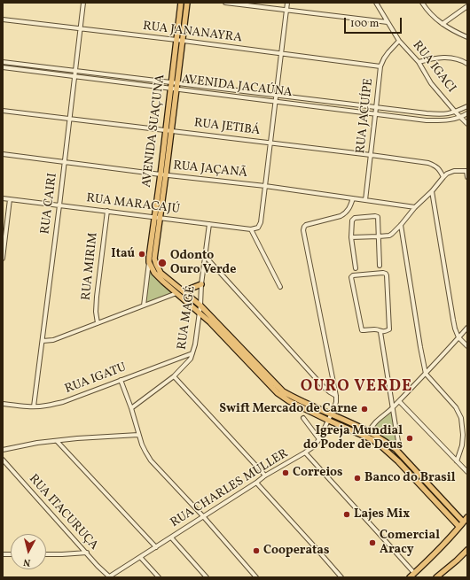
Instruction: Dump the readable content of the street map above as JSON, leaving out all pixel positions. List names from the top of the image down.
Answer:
{
  "streets": {
    "main road": ["AVENIDA SUAÇUNA"],
    "street": [
      "RUA JANANAYRA",
      "RUA IGACI",
      "AVENIDA JACAÚNA",
      "RUA JACUÍPE",
      "RUA JETIBÁ",
      "RUA JAÇANÃ",
      "RUA CAIRI",
      "RUA MARACAJÚ",
      "RUA MIRIM",
      "RUA MAGÉ",
      "RUA IGATU",
      "RUA CHARLES MULLER",
      "RUA ITACURUÇA"
    ]
  },
  "crossings": [
    ["RUA JANANAYRA", "RUA JACUÍPE"],
    ["RUA JANANAYRA", "AVENIDA SUAÇUNA"],
    ["RUA JANANAYRA", "RUA CAIRI"],
    ["RUA IGACI", "AVENIDA JACAÚNA"],
    ["RUA IGACI", "RUA JACUÍPE"],
    ["AVENIDA JACAÚNA", "RUA JACUÍPE"],
    ["AVENIDA JACAÚNA", "AVENIDA SUAÇUNA"],
    ["AVENIDA JACAÚNA", "RUA CAIRI"],
    ["RUA JACUÍPE", "RUA JETIBÁ"],
    ["RUA JACUÍPE", "RUA JAÇANÃ"],
    ["RUA JETIBÁ", "AVENIDA SUAÇUNA"],
    ["RUA JETIBÁ", "RUA CAIRI"],
    ["AVENIDA SUAÇUNA", "RUA JAÇANÃ"],
    ["AVENIDA SUAÇUNA", "RUA MARACAJÚ"],
    ["RUA JAÇANÃ", "RUA CAIRI"],
    ["RUA JAÇANÃ", "RUA CHARLES MULLER"],
    ["RUA CAIRI", "RUA MARACAJÚ"],
    ["RUA CAIRI", "RUA IGATU"],
    ["RUA MARACAJÚ", "RUA MIRIM"],
    ["RUA MARACAJÚ", "RUA MAGÉ"],
    ["RUA MAGÉ", "RUA IGATU"],
    ["RUA CHARLES MULLER", "RUA ITACURUÇA"]
  ],
  "districts": ["OURO VERDE"],
  "places": [
    "Itaú",
    "Odonto Ouro Verde",
    "Swift Mercado de Carne",
    "Igreja Mundial do Poder de Deus",
    "Correios",
    "Banco do Brasil",
    "Lajes Mix",
    "Comercial Aracy",
    "Cooperatas"
  ],
  "scale_bar": "100 m",
  "north": "bottom"
}
